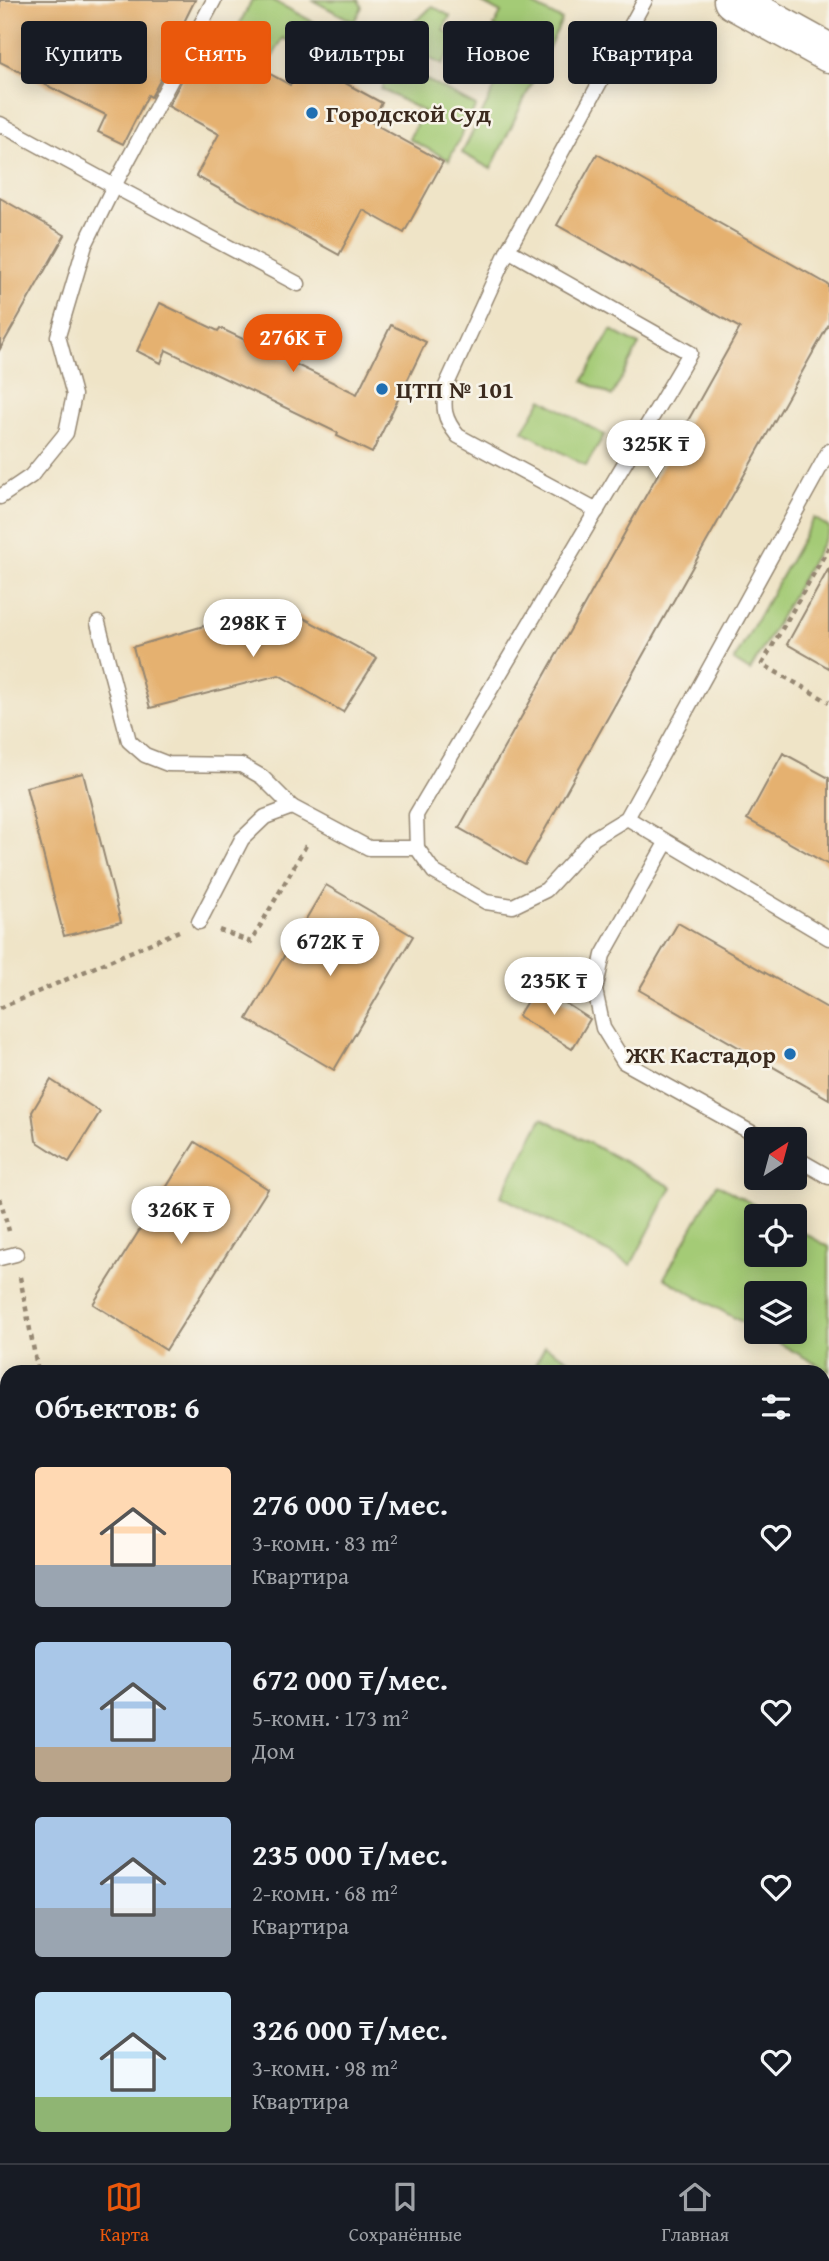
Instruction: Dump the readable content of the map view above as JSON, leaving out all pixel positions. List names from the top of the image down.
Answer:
{
  "places": ["Городской Суд", "ЦТП № 101", "ЖК Кастадор"],
  "north": "top right",
  "page": {
    "chip": [
      "Купить",
      "Снять",
      "Фильтры",
      "Новое",
      "Квартира"
    ],
    "price": [
      "276K ₸",
      "325K ₸",
      "298K ₸",
      "672K ₸",
      "235K ₸",
      "326K ₸"
    ],
    "heading": "Объектов: 6",
    "list": [
      {
        "name": "276 000 ₸/мес.",
        "note": "3-комн. · 83 m² · Квартира"
      },
      {
        "name": "672 000 ₸/мес.",
        "note": "5-комн. · 173 m² · Дом"
      },
      {
        "name": "235 000 ₸/мес.",
        "note": "2-комн. · 68 m² · Квартира"
      },
      {
        "name": "326 000 ₸/мес.",
        "note": "3-комн. · 98 m² · Квартира"
      }
    ],
    "tabs": ["Карта", "Сохранённые", "Главная"]
  }
}
